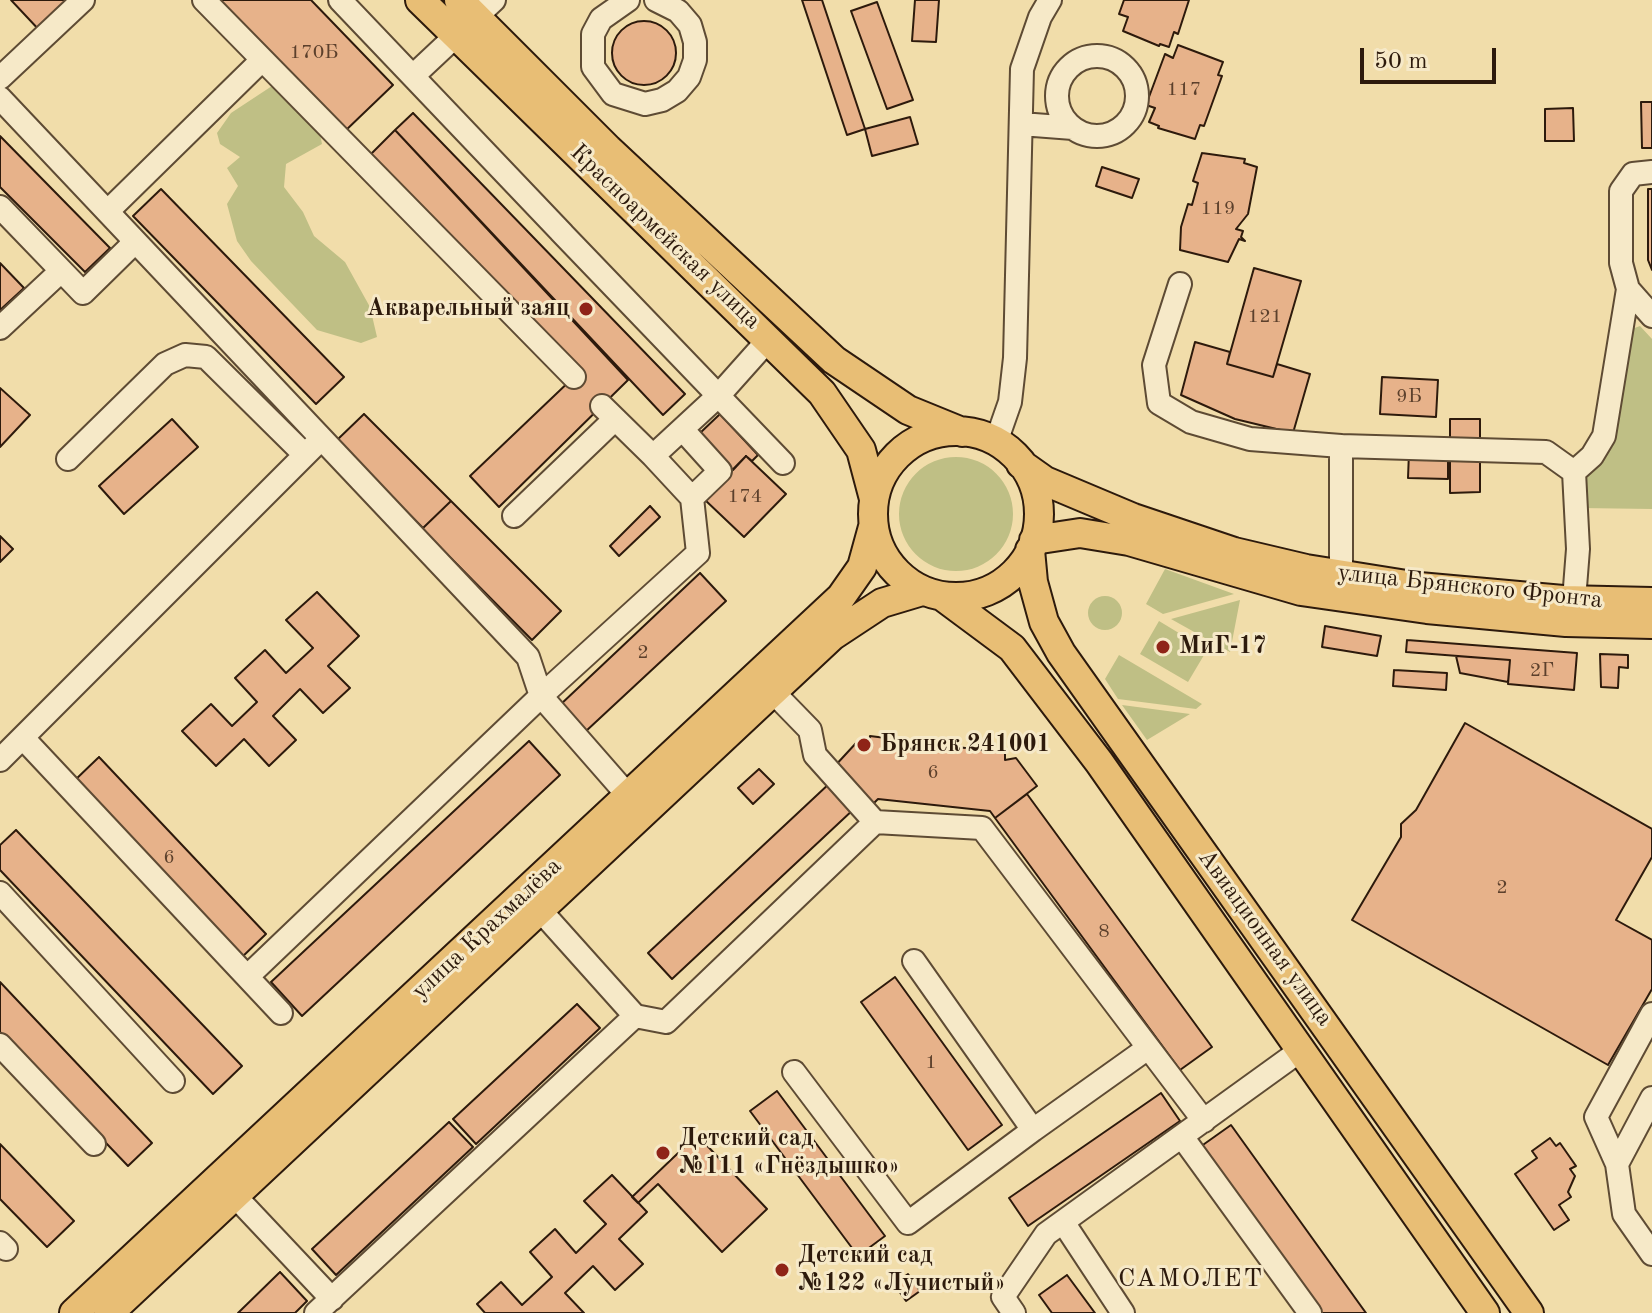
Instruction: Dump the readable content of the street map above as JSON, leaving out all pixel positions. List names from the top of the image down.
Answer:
{
  "streets": {
    "main road": [
      "Красноармейская улица",
      "улица Брянского Фронта",
      "улица Крахмалёва",
      "Авиационная улица"
    ]
  },
  "crossings": [
    ["Красноармейская улица", "улица Брянского Фронта"],
    ["Красноармейская улица", "улица Крахмалёва"],
    ["Красноармейская улица", "Авиационная улица"],
    ["улица Брянского Фронта", "улица Крахмалёва"],
    ["улица Брянского Фронта", "Авиационная улица"],
    ["улица Крахмалёва", "Авиационная улица"]
  ],
  "districts": ["САМОЛЕТ"],
  "places": [
    "Акварельный заяц",
    "МиГ-17",
    "Брянск 241001",
    "Детский сад №111 «Гнёздышко»",
    "Детский сад №122 «Лучистый»"
  ],
  "house_numbers": [
    "170Б",
    "117",
    "119",
    "121",
    "9Б",
    "174",
    "2",
    "2Г",
    "6",
    "6",
    "2",
    "8",
    "1"
  ],
  "scale_bar": "50 m"
}
